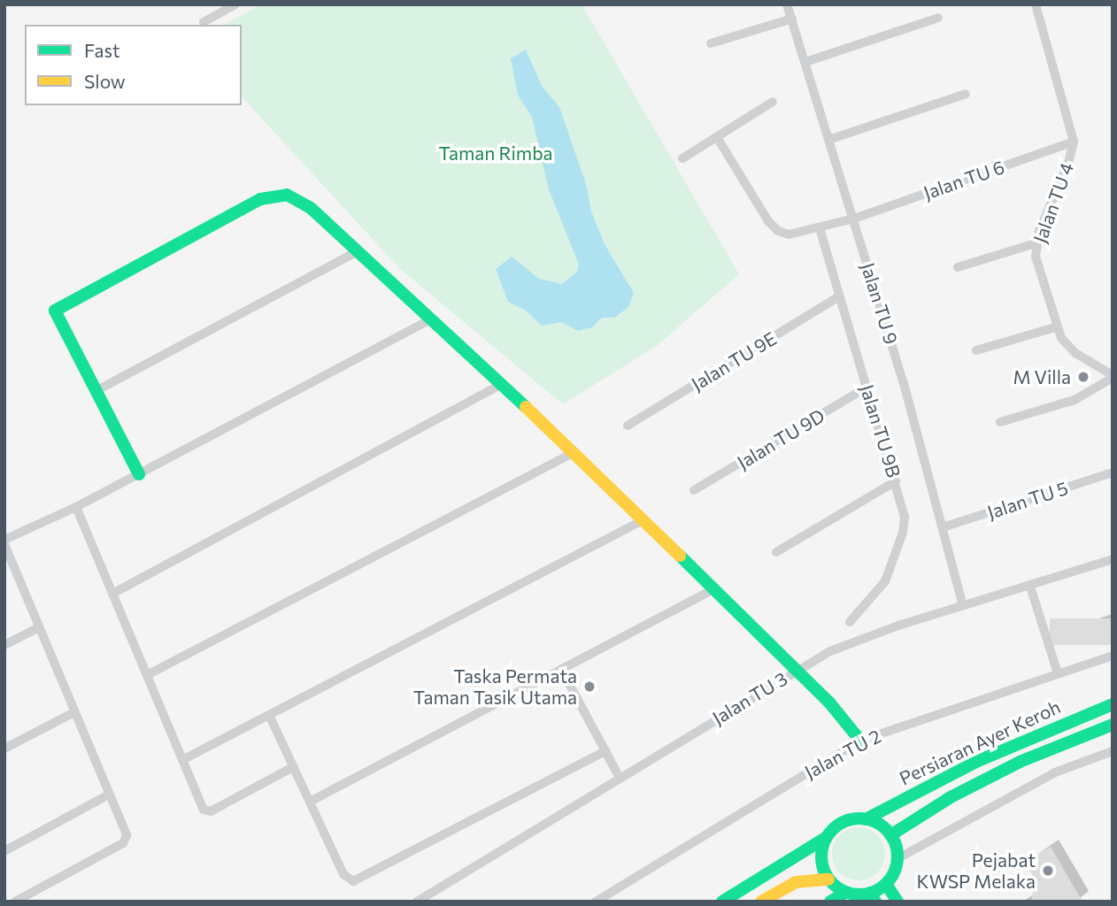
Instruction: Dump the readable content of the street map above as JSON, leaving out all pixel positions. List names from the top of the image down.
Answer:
{
  "streets": {
    "street": [
      "Jalan TU 6",
      "Jalan TU 4",
      "Jalan TU 9",
      "Jalan TU 9E",
      "Jalan TU 9B",
      "Jalan TU 9D",
      "Jalan TU 5",
      "Jalan TU 3",
      "Persiaran Ayer Keroh",
      "Jalan TU 2"
    ]
  },
  "crossings": [
    ["Jalan TU 6", "Jalan TU 4"],
    ["Jalan TU 6", "Jalan TU 9"],
    ["Jalan TU 6", "Jalan TU 9B"],
    ["Jalan TU 9", "Jalan TU 5"],
    ["Jalan TU 9", "Jalan TU 3"],
    ["Jalan TU 9E", "Jalan TU 9B"],
    ["Jalan TU 9B", "Jalan TU 9D"]
  ],
  "parks": ["Taman Rimba"],
  "places": ["M Villa", "Taska Permata Taman Tasik Utama", "Pejabat KWSP Melaka"],
  "legend": ["Fast", "Slow"]
}
